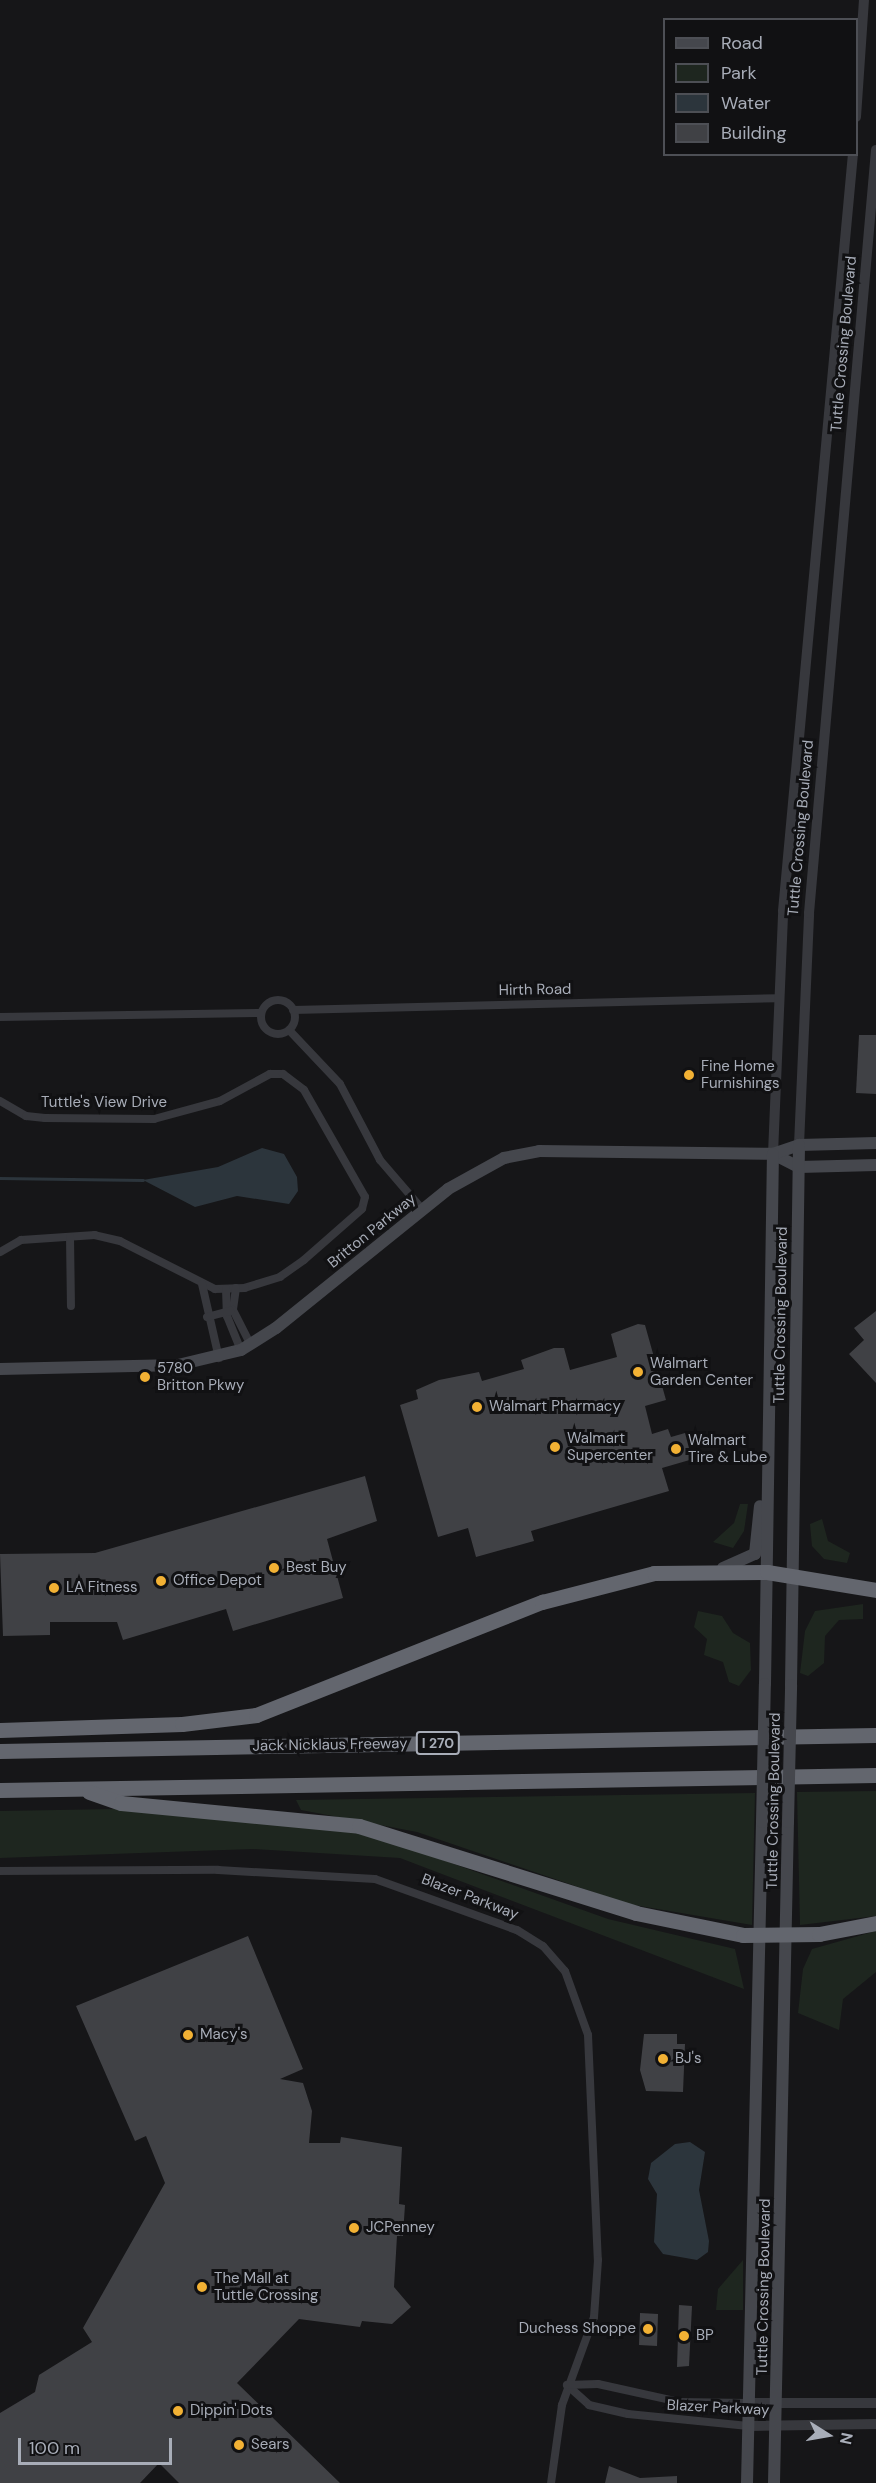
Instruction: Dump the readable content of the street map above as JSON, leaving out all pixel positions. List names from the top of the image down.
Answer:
{
  "streets": {
    "highway": ["I 270", "Jack Nicklaus Freeway"],
    "main road": ["Tuttle Crossing Boulevard", "Britton Parkway"],
    "street": ["Hirth Road", "Tuttle's View Drive", "Blazer Parkway"]
  },
  "crossings": [
    ["Tuttle Crossing Boulevard", "Hirth Road"],
    ["Tuttle Crossing Boulevard", "Britton Parkway"],
    ["Tuttle Crossing Boulevard", "Blazer Parkway"]
  ],
  "places": [
    "Fine Home Furnishings",
    "Walmart Garden Center",
    "5780 Britton Pkwy",
    "Walmart Pharmacy",
    "Walmart Supercenter",
    "Walmart Tire & Lube",
    "Best Buy",
    "Office Depot",
    "LA Fitness",
    "Macy's",
    "BJ's",
    "JCPenney",
    "The Mall at Tuttle Crossing",
    "Duchess Shoppe",
    "BP",
    "Dippin' Dots",
    "Sears"
  ],
  "legend": [
    "Road",
    "Park",
    "Water",
    "Building"
  ],
  "scale_bar": "100 m",
  "north": "right"
}
